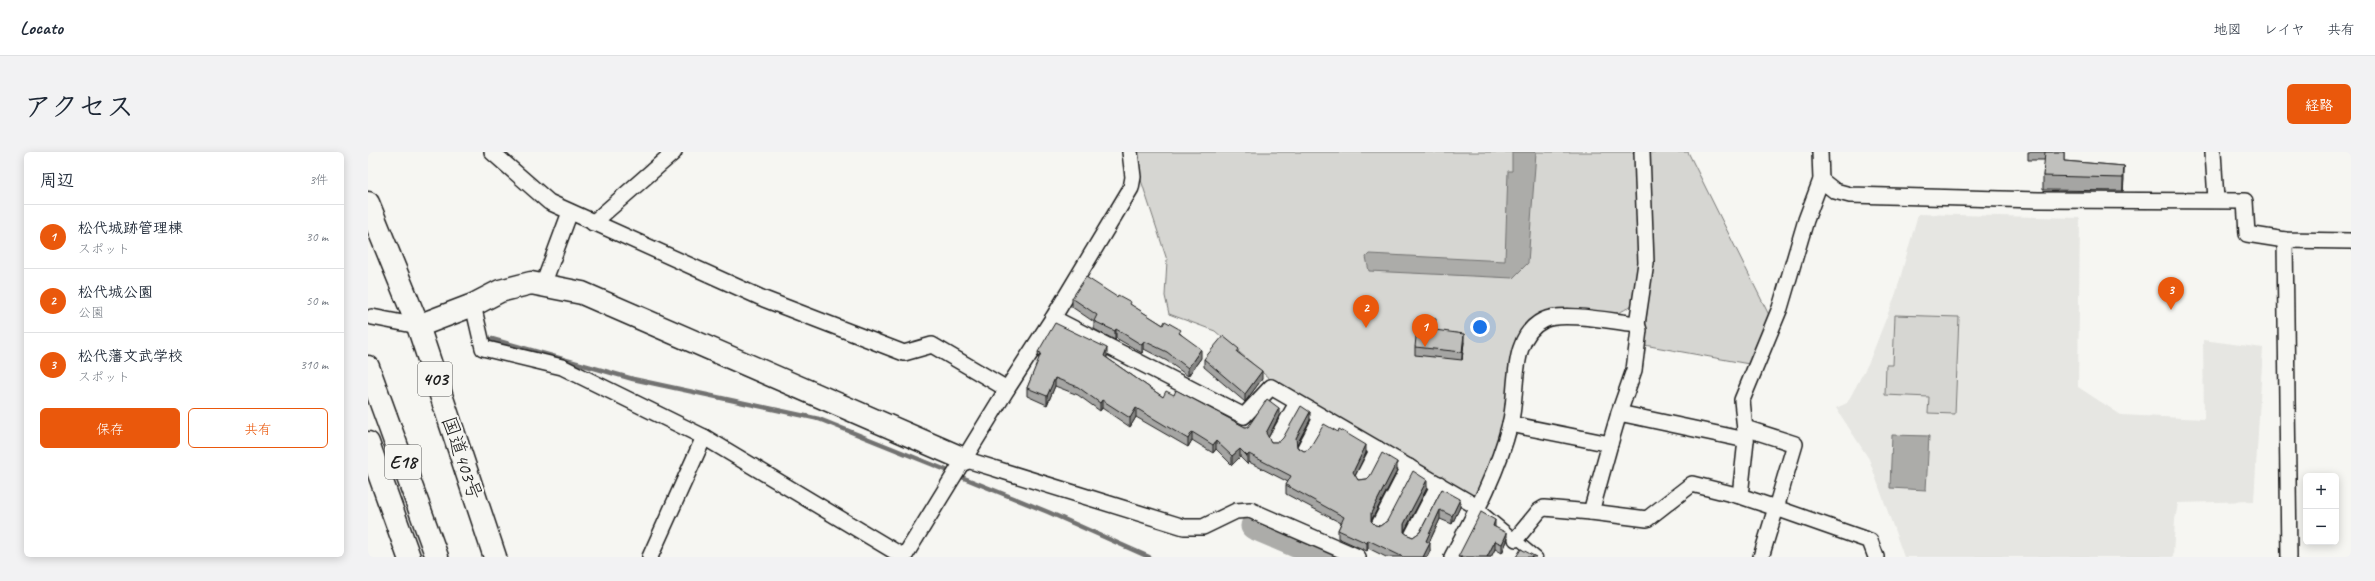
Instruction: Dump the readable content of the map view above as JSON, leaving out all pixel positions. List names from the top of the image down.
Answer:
{
  "streets": {
    "main road": ["403", "国道403号", "E18"]
  },
  "page": {
    "header": "Locato",
    "nav": ["地図", "レイヤ", "共有"],
    "title": "アクセス",
    "buttons": [
      "経路",
      ["保存", "共有"]
    ],
    "heading": ["周辺", "3件"],
    "list": [
      {
        "mark": "1",
        "name": "松代城跡管理棟",
        "note": "スポット",
        "value": "30 m"
      },
      {
        "mark": "2",
        "name": "松代城公園",
        "note": "公園",
        "value": "50 m"
      },
      {
        "mark": "3",
        "name": "松代藩文武学校",
        "note": "スポット",
        "value": "310 m"
      }
    ],
    "pins": ["3", "2", "1"],
    "map_buttons": ["+", "−"]
  }
}
